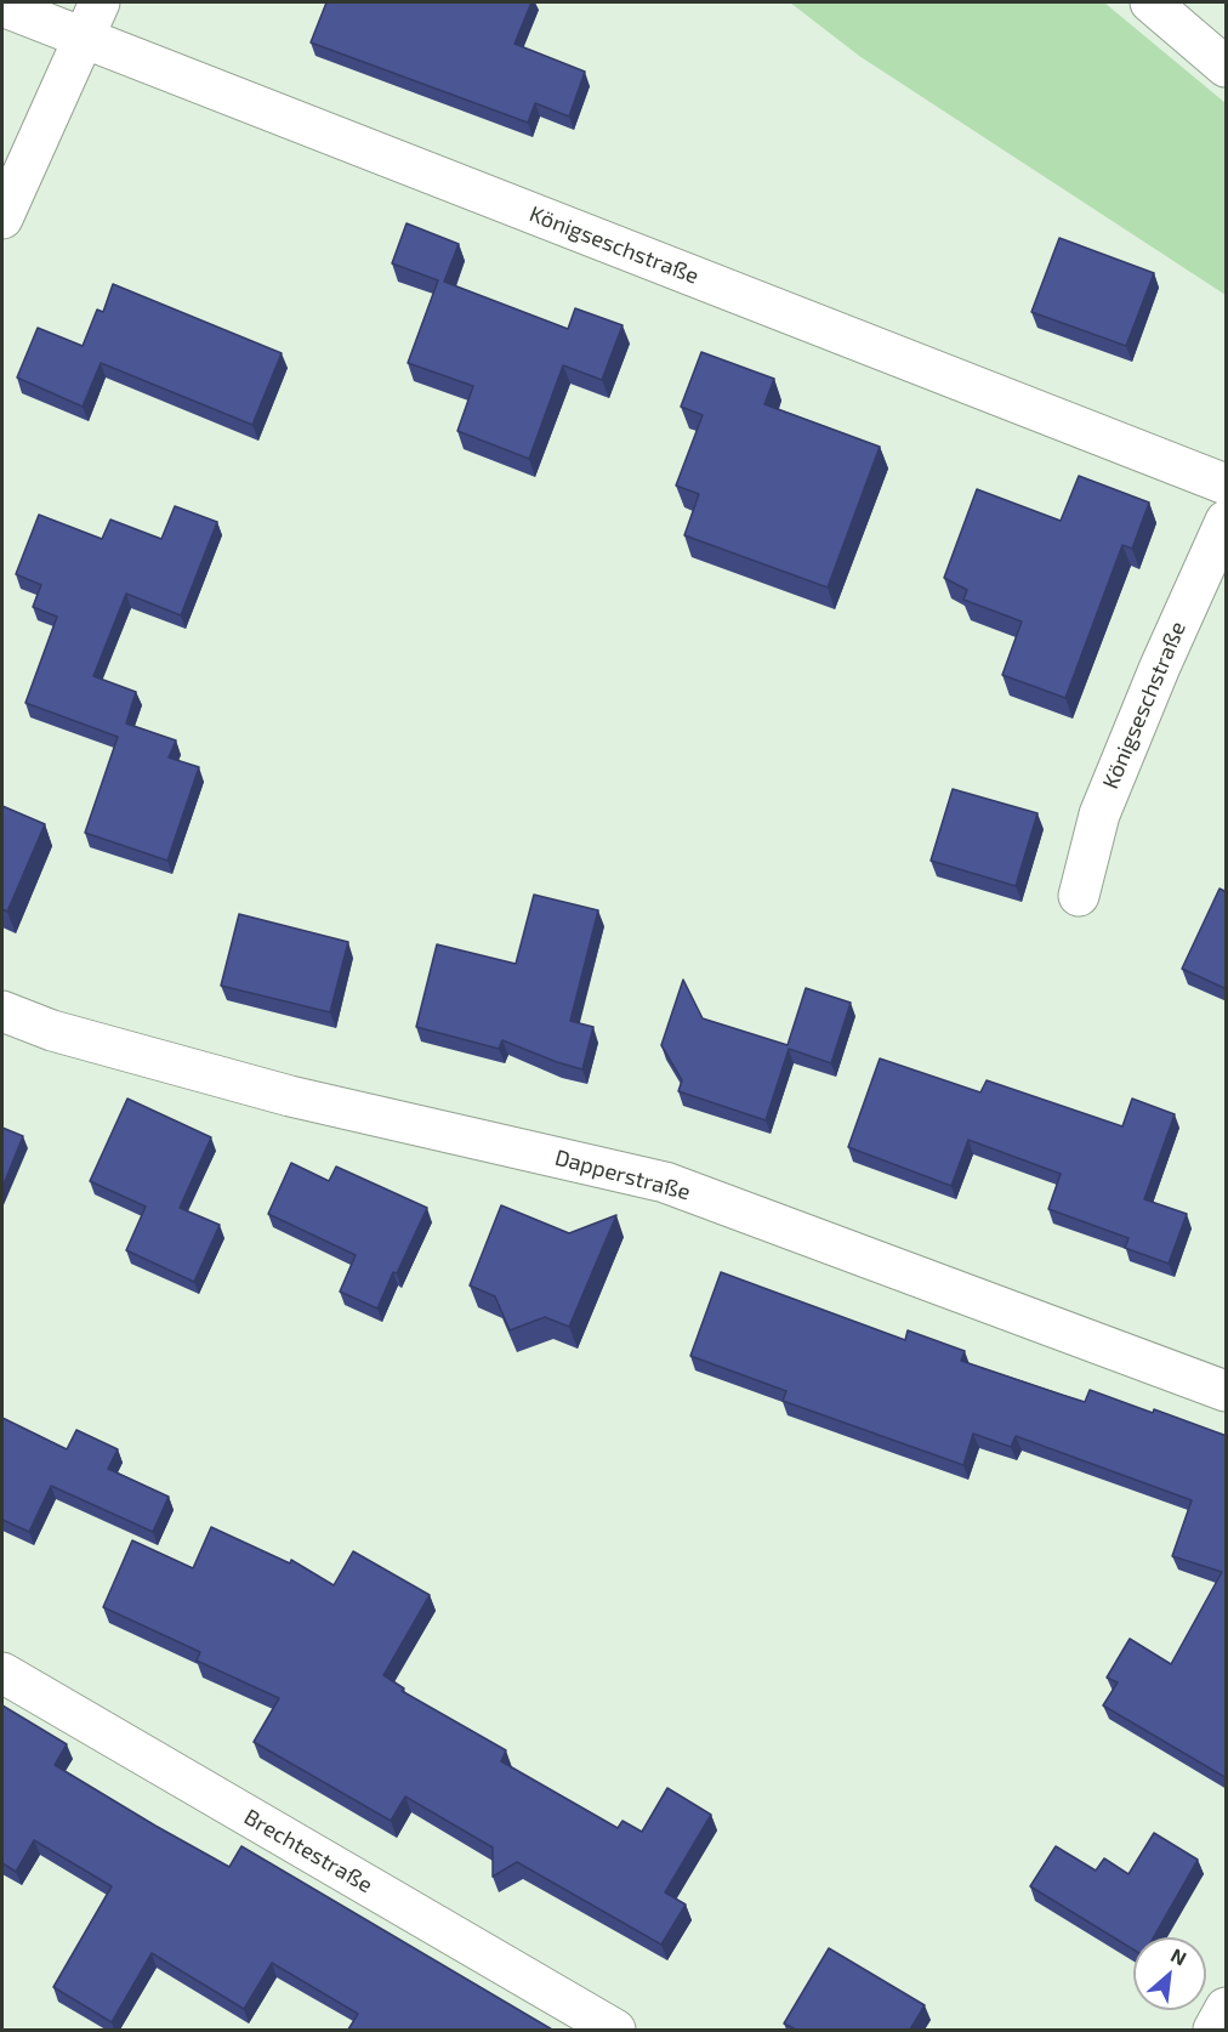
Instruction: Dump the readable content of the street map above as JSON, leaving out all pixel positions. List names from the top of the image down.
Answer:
{
  "streets": {
    "street": ["Königseschstraße", "Dapperstraße", "Brechtestraße"]
  },
  "north": "top right"
}
